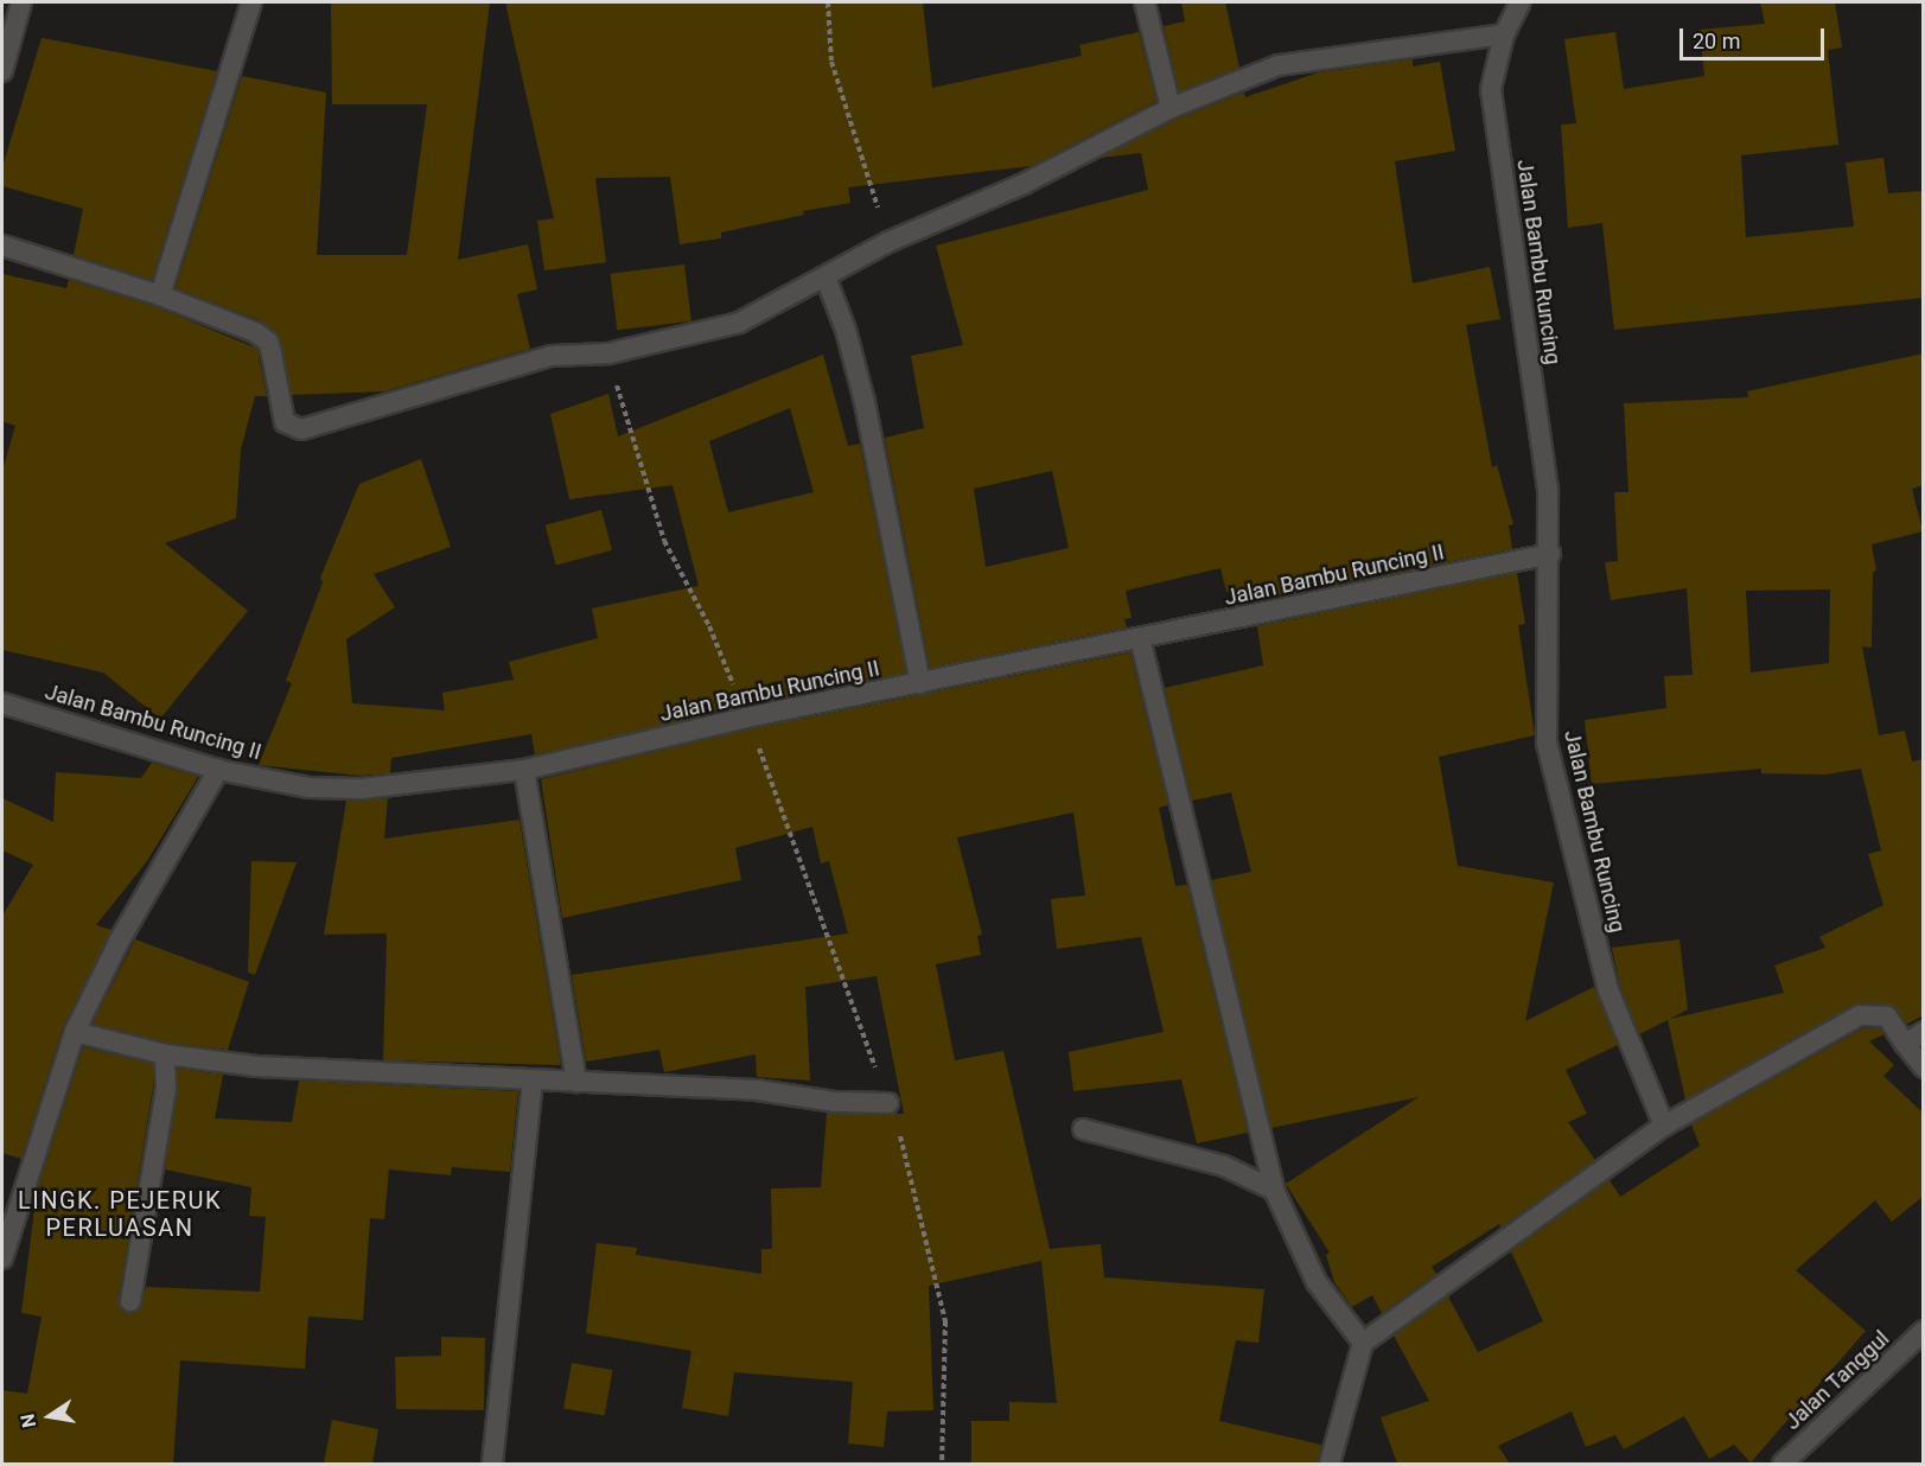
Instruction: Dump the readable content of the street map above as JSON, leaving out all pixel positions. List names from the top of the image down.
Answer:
{
  "streets": {
    "street": ["Jalan Bambu Runcing", "Jalan Bambu Runcing II", "Jalan Tanggul"]
  },
  "crossings": [
    ["Jalan Bambu Runcing", "Jalan Bambu Runcing II"]
  ],
  "districts": ["LINGK. PEJERUK PERLUASAN"],
  "scale_bar": "20 m",
  "north": "left"
}
